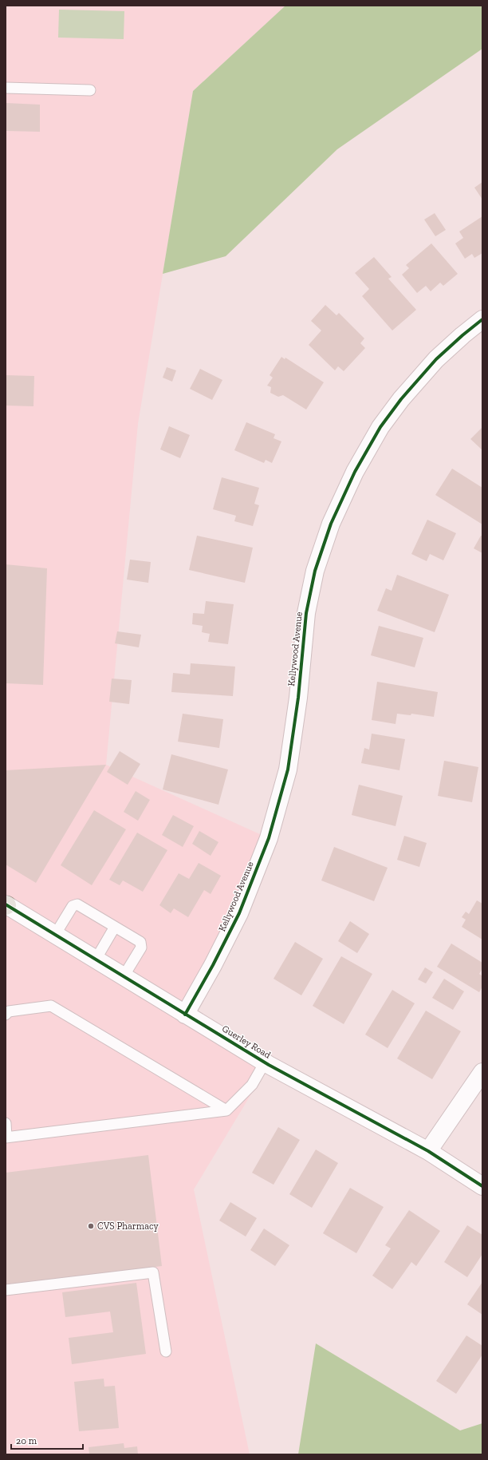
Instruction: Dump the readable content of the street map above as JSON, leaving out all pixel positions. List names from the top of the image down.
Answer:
{
  "streets": {
    "street": ["Kellywood Avenue", "Guerley Road"]
  },
  "crossings": [
    ["Kellywood Avenue", "Guerley Road"]
  ],
  "places": ["CVS Pharmacy"],
  "scale_bar": "20 m"
}
